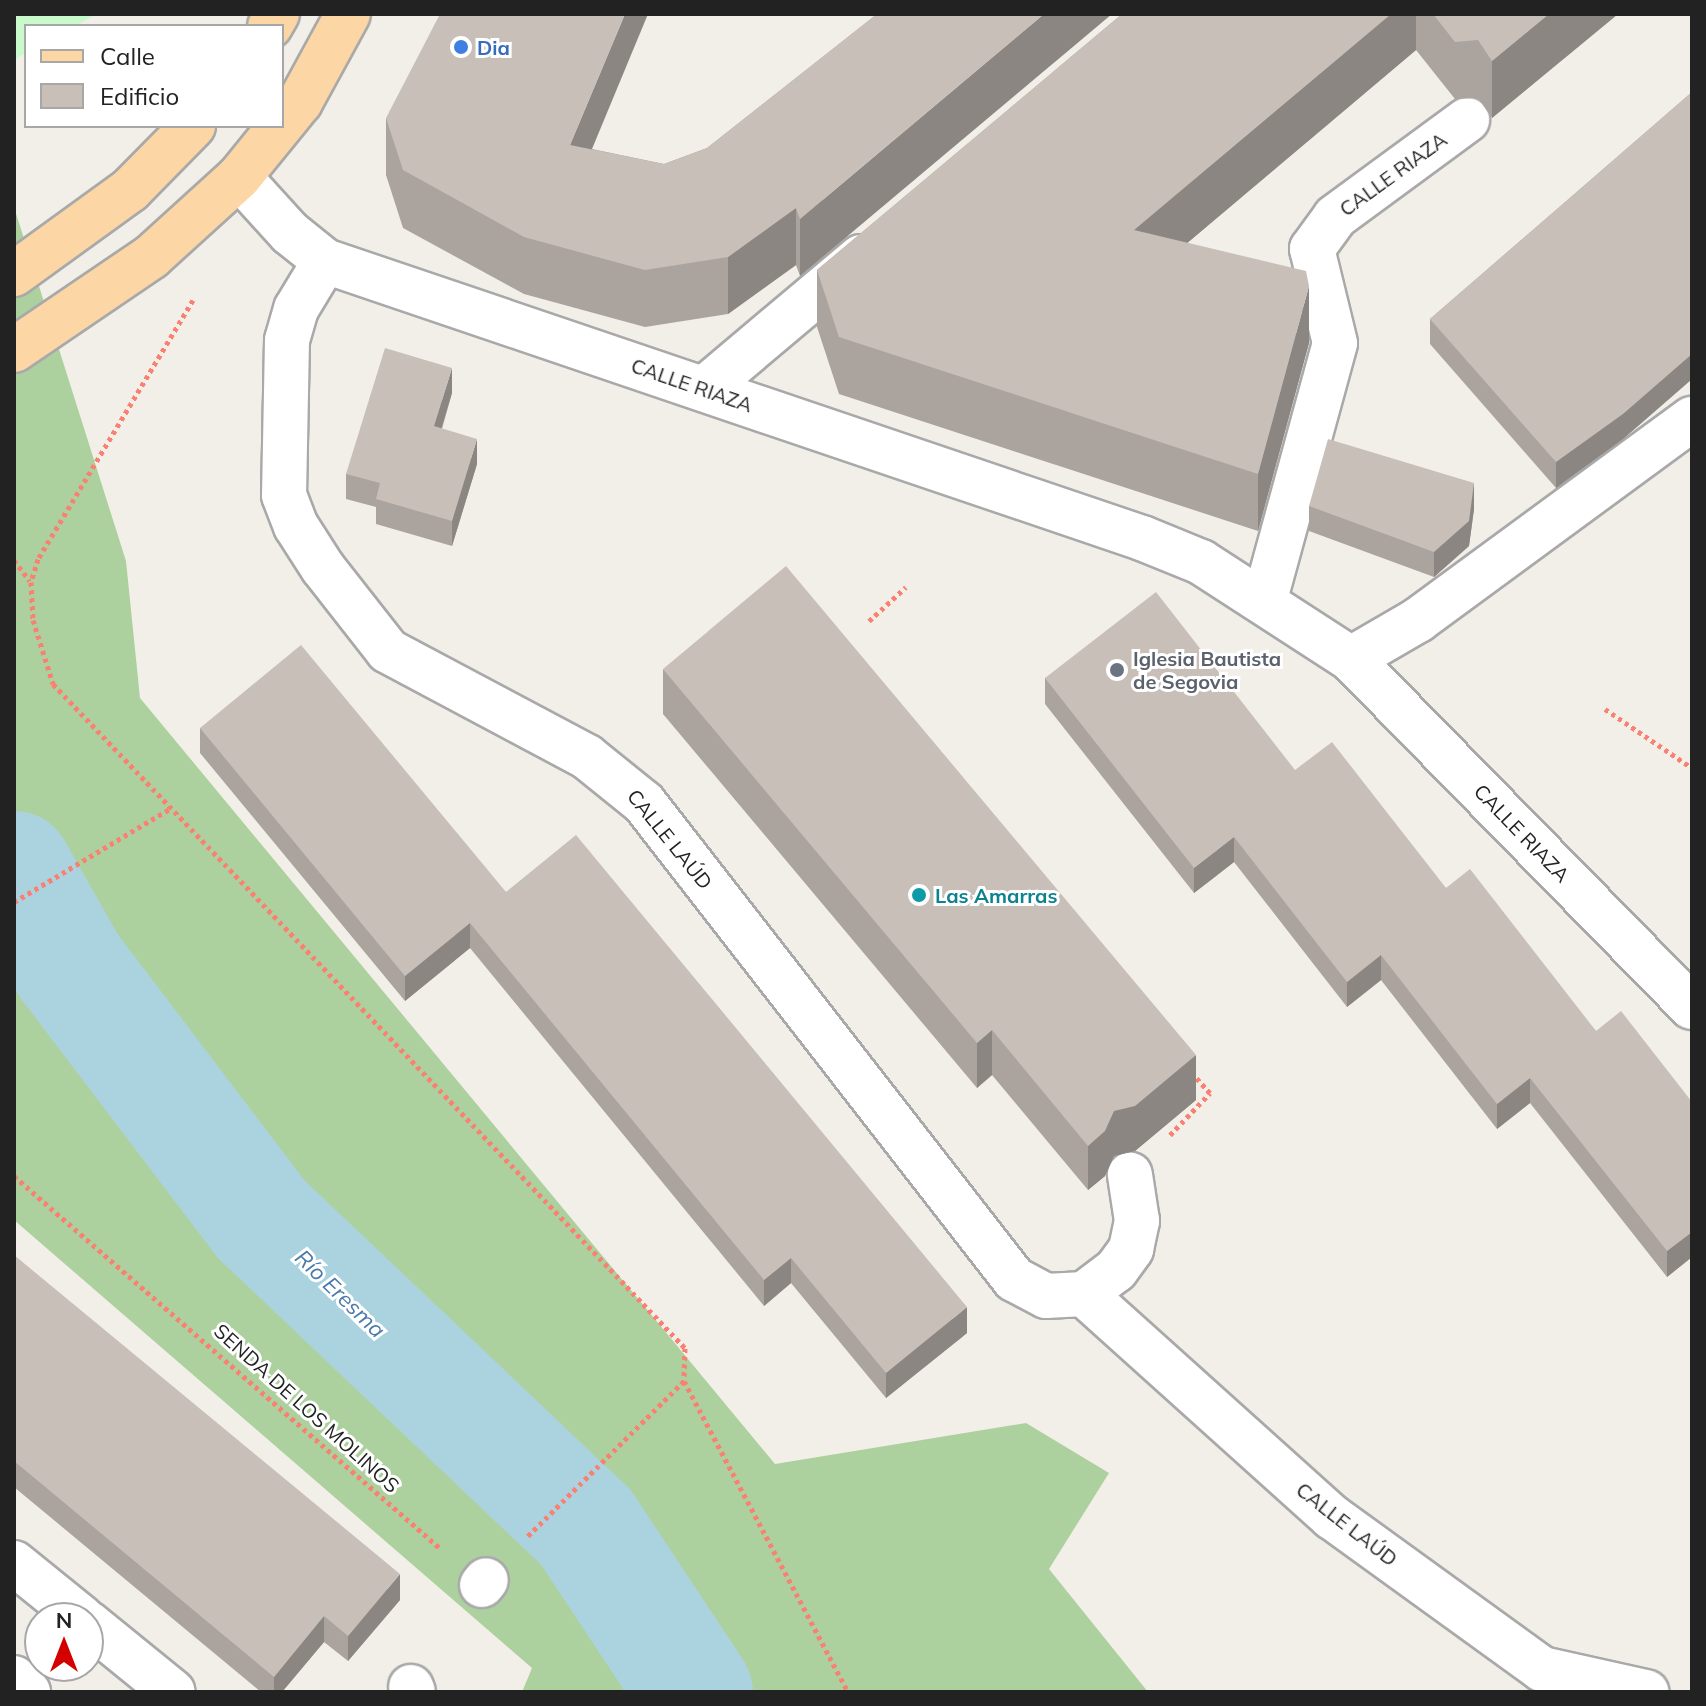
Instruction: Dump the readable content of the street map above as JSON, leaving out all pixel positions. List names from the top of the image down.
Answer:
{
  "streets": {
    "street": ["CALLE RIAZA", "CALLE LAÚD"],
    "path": ["SENDA DE LOS MOLINOS"]
  },
  "crossings": [
    ["CALLE RIAZA", "CALLE LAÚD"]
  ],
  "water": ["Río Eresma"],
  "places": ["Dia", "Iglesia Bautista de Segovia", "Las Amarras"],
  "legend": ["Calle", "Edificio"],
  "north": "top"
}
